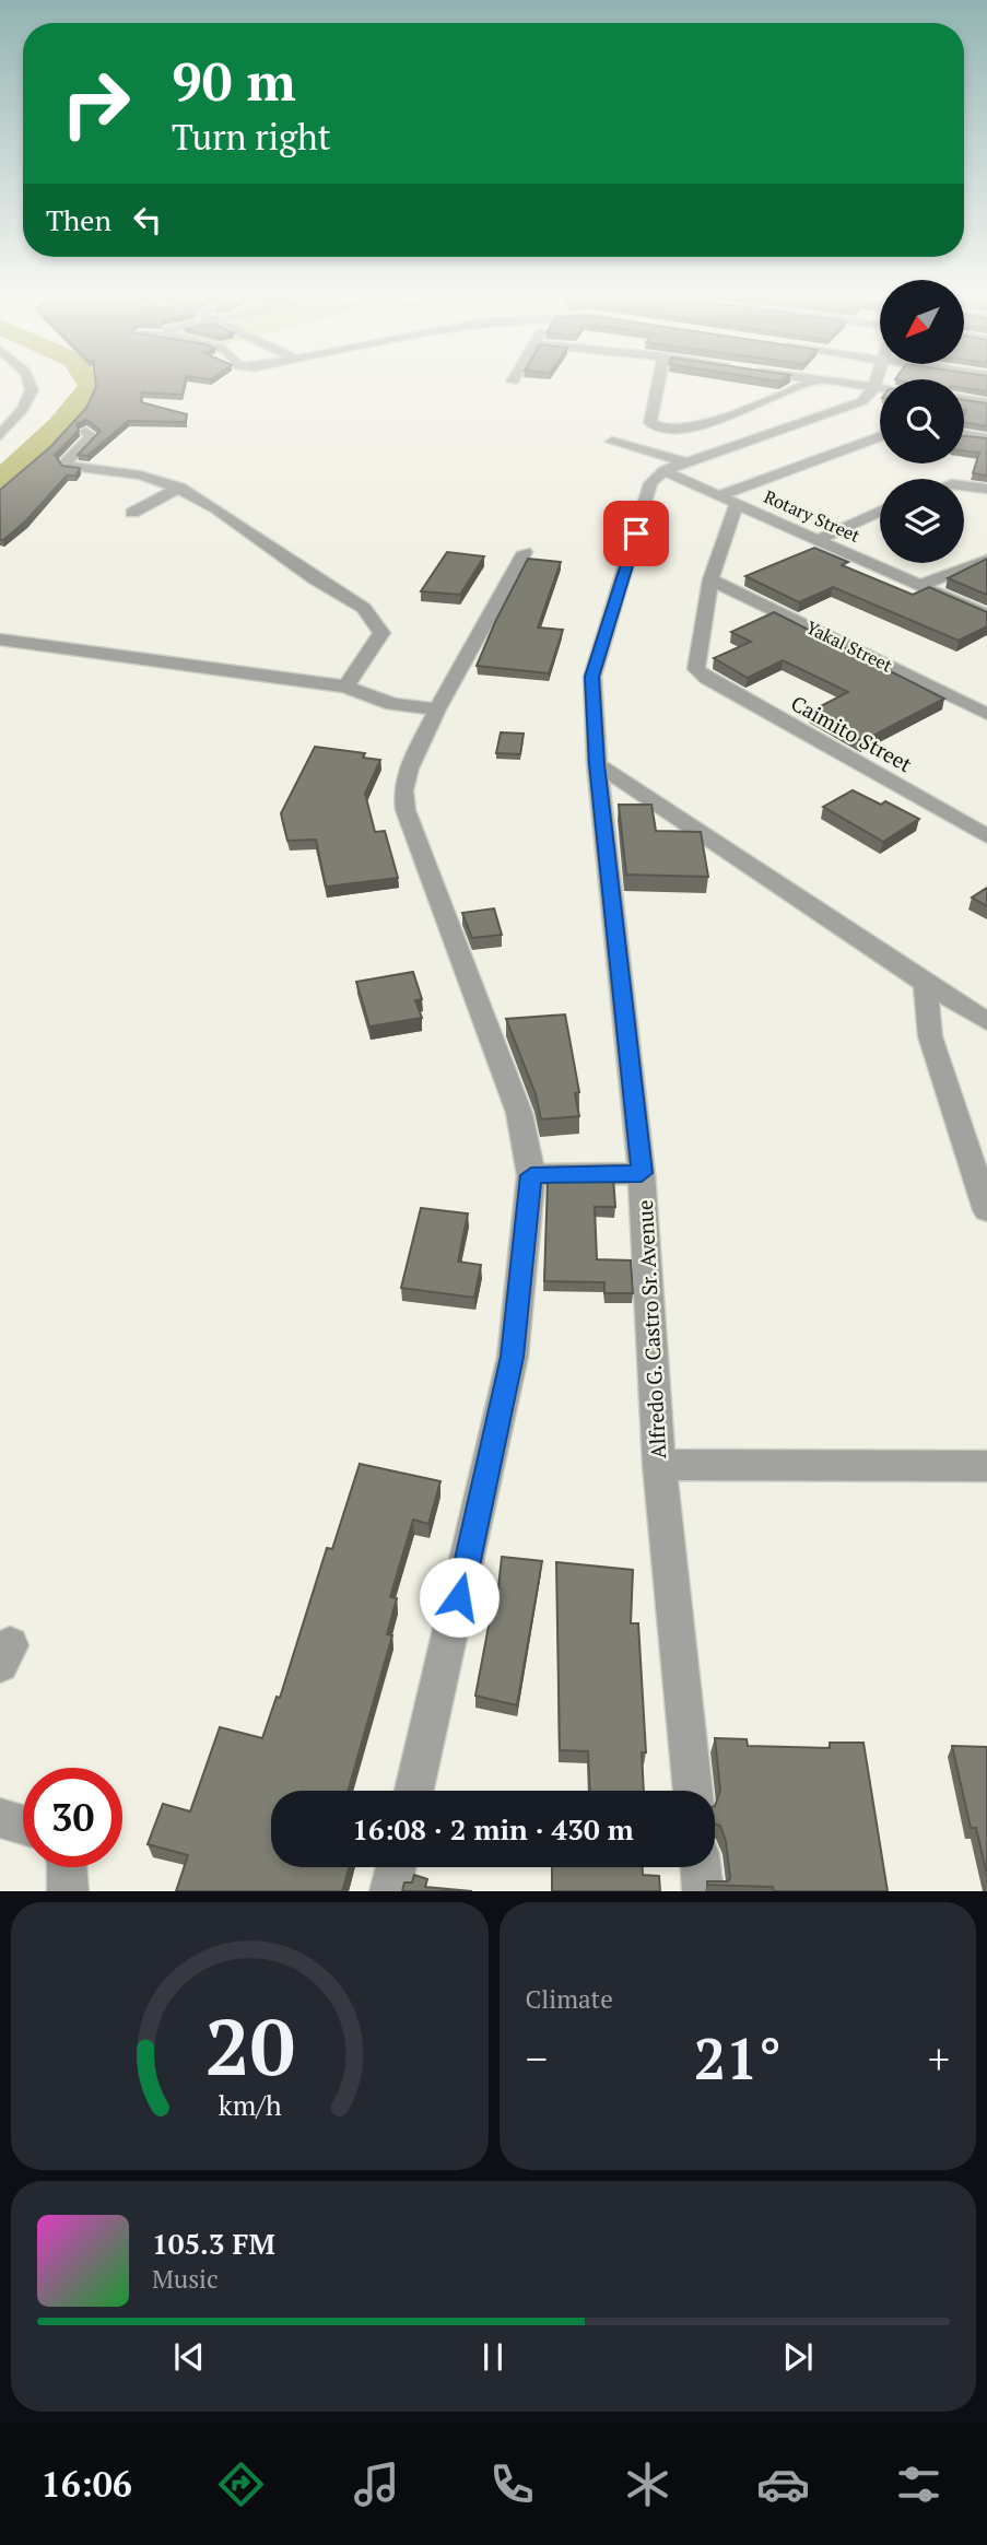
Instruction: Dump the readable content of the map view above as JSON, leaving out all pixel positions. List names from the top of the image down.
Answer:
{
  "streets": {
    "street": [
      "Rotary Street",
      "Yakal Street",
      "Caimito Street",
      "Alfredo G. Castro Sr. Avenue"
    ]
  },
  "crossings": [
    ["Rotary Street", "Alfredo G. Castro Sr. Avenue"],
    ["Yakal Street", "Caimito Street"]
  ],
  "north": "bottom left",
  "page": {
    "turn": ["90 m", "Turn right"],
    "then": "Then",
    "limit": "30",
    "trip": "16:08 · 2 min · 430 m",
    "tile": "Climate",
    "heat": ["−", "21°", "+"],
    "song": ["105.3 FM", "Music"],
    "tabs": "16:06",
    "gauge": ["20", "km/h"]
  }
}
